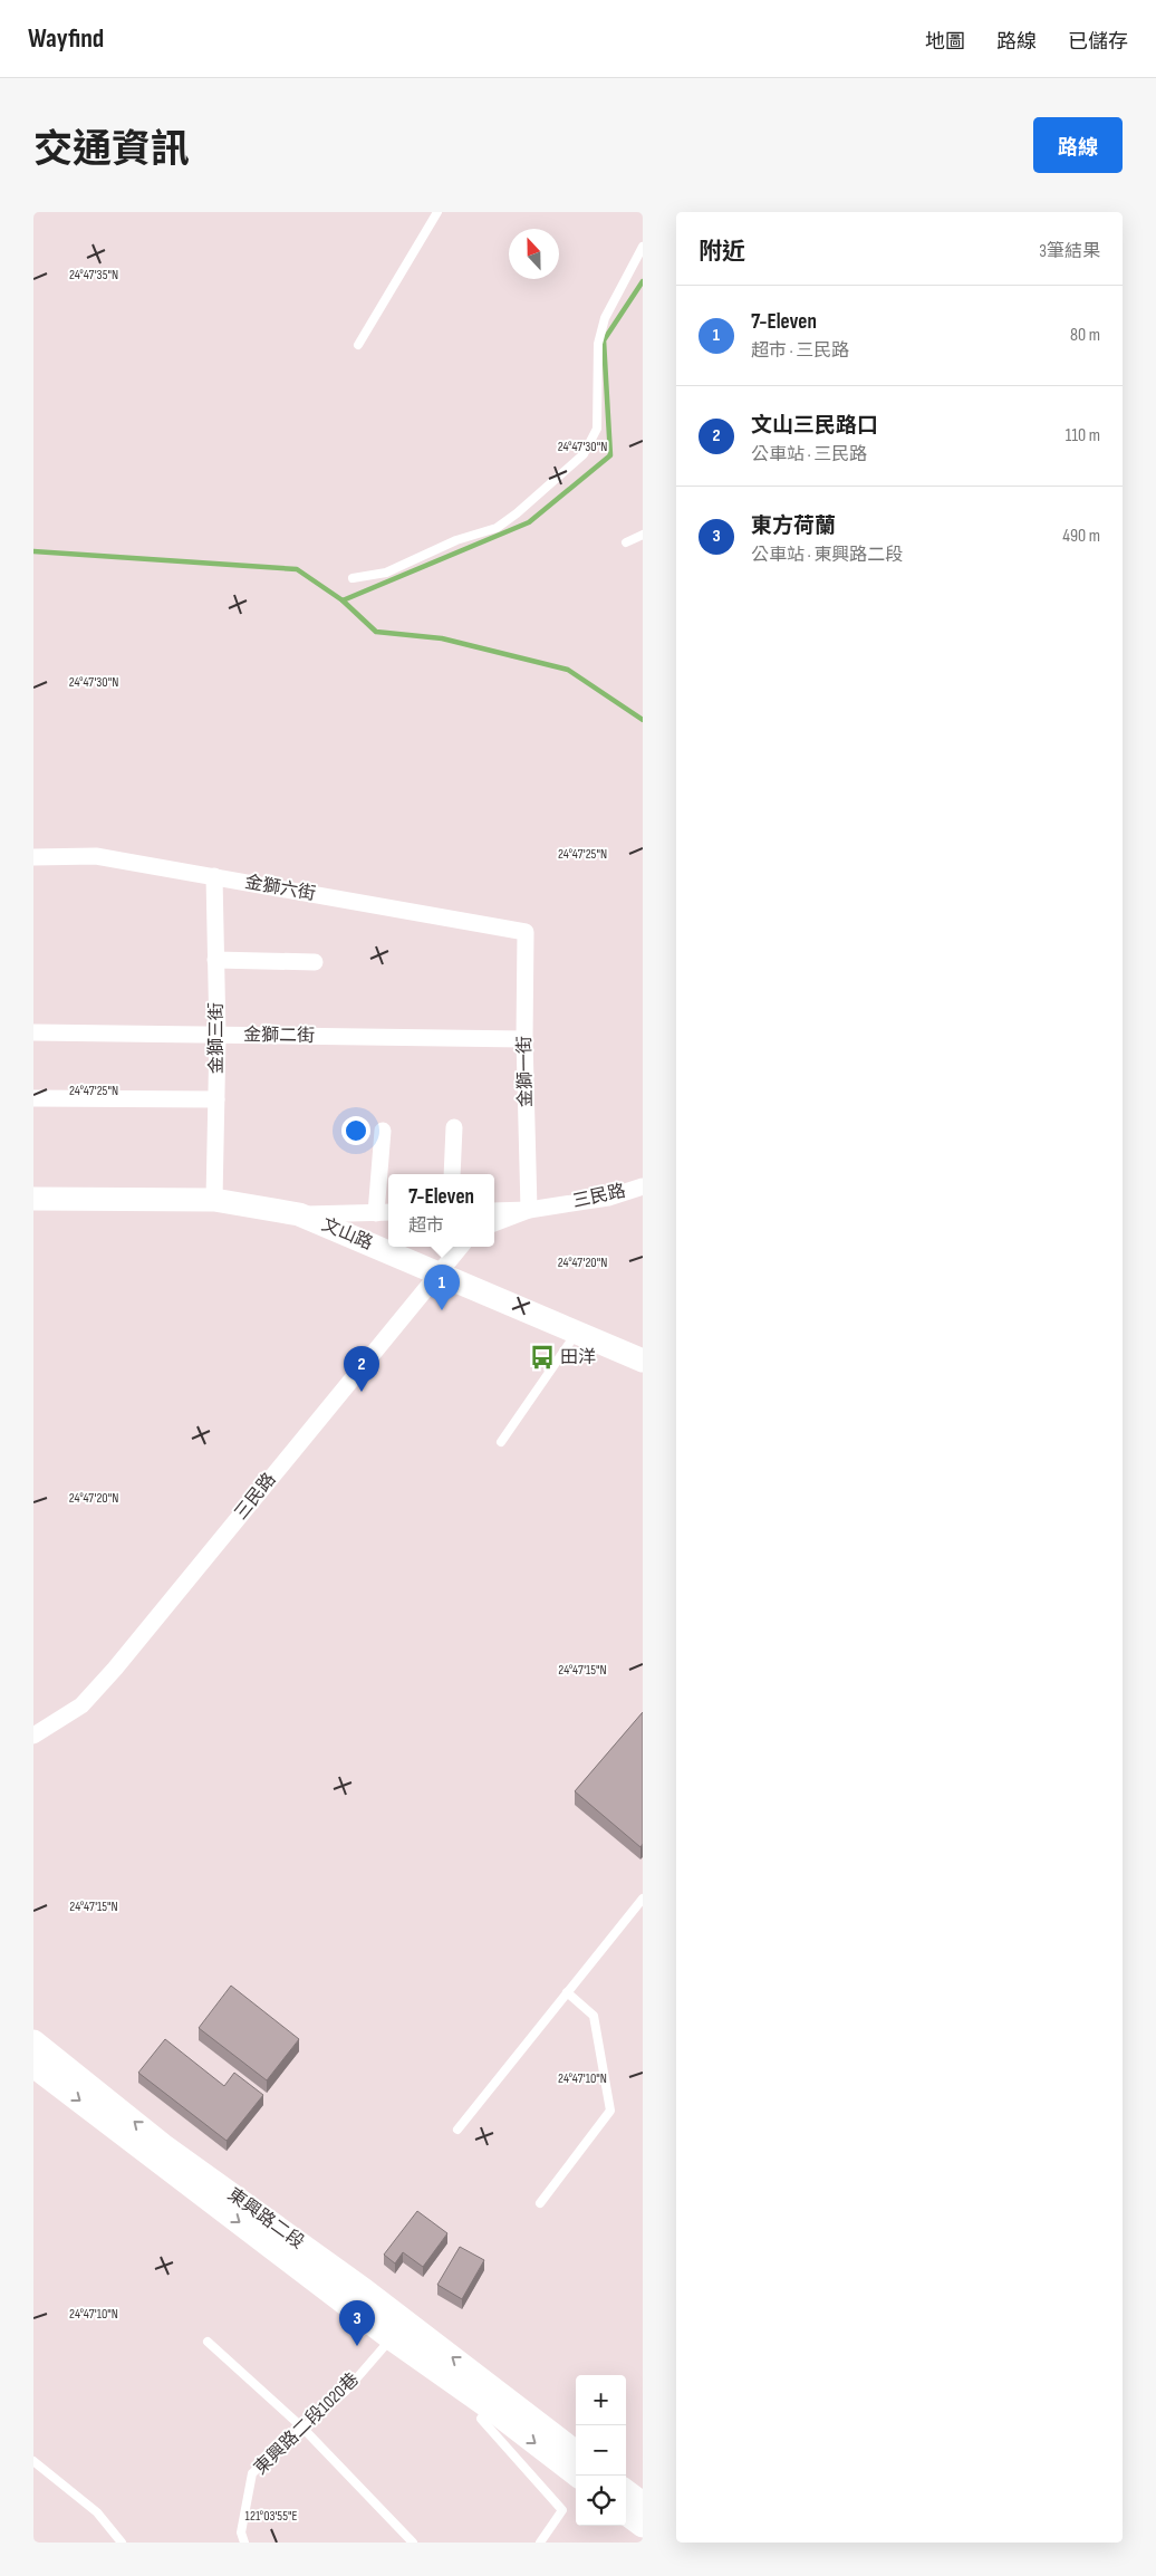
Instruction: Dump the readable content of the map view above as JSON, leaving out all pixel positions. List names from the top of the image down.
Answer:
{
  "streets": {
    "main road": ["文山路", "東興路二段"],
    "street": [
      "金獅六街",
      "金獅二街",
      "金獅三街",
      "金獅一街",
      "三民路"
    ],
    "lane": ["東興路二段1020巷"]
  },
  "crossings": [
    ["金獅六街", "金獅三街"],
    ["金獅六街", "金獅一街"],
    ["金獅二街", "金獅三街"],
    ["金獅二街", "金獅一街"],
    ["金獅三街", "文山路"],
    ["金獅一街", "三民路"],
    ["三民路", "文山路"],
    ["東興路二段", "東興路二段1020巷"]
  ],
  "places": {
    "bus stop": ["田洋"]
  },
  "north": "top",
  "page": {
    "header": "Wayfind",
    "nav": ["地圖", "路線", "已儲存"],
    "title": "交通資訊",
    "buttons": "路線",
    "heading": ["附近", "3筆結果"],
    "list": [
      {
        "mark": "1",
        "name": "7-Eleven",
        "note": "超市 · 三民路",
        "value": "80 m"
      },
      {
        "mark": "2",
        "name": "文山三民路口",
        "note": "公車站 · 三民路",
        "value": "110 m"
      },
      {
        "mark": "3",
        "name": "東方荷蘭",
        "note": "公車站 · 東興路二段",
        "value": "490 m"
      }
    ],
    "popup": ["7-Eleven", "超市"],
    "pins": ["1", "2", "3"],
    "map_buttons": ["+", "−"]
  },
  "coordinates": [
    "24°47'35\"N",
    "24°47'30\"N",
    "24°47'25\"N",
    "24°47'20\"N",
    "24°47'15\"N",
    "24°47'10\"N",
    "121°03'55\"E"
  ]
}
